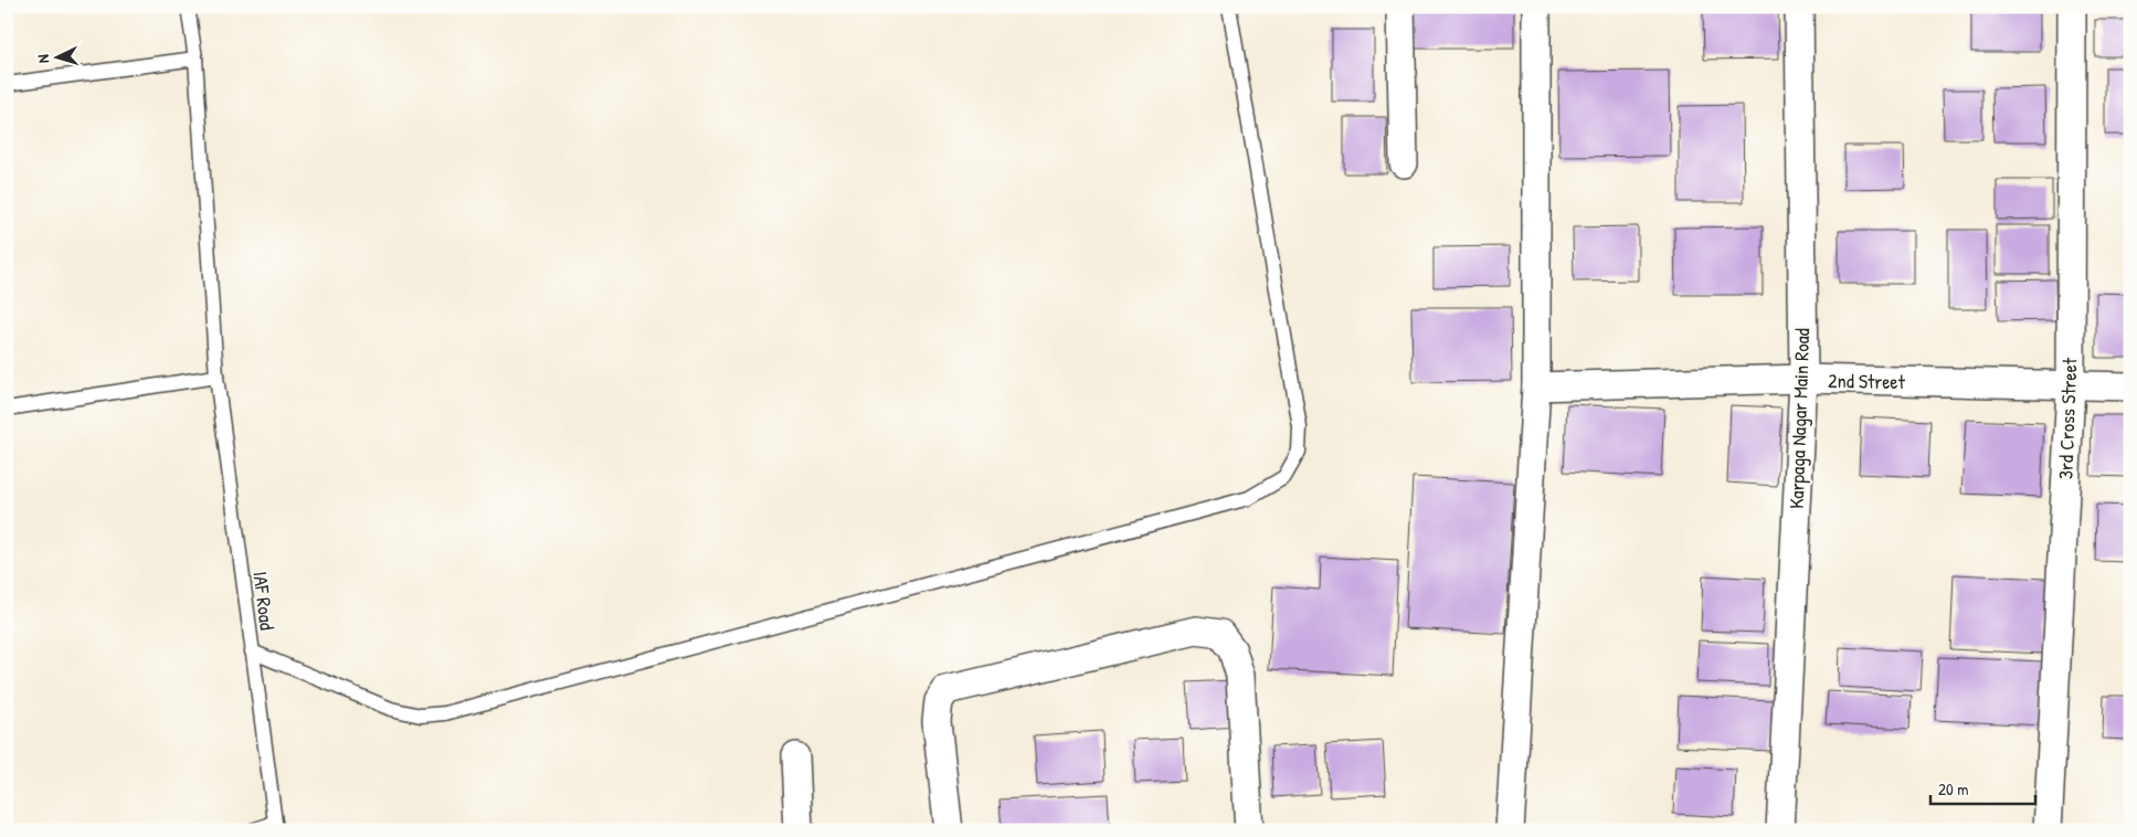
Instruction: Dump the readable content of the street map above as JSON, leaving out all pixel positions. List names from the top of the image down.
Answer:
{
  "streets": {
    "street": ["2nd Street", "Karpaga Nagar Main Road", "3rd Cross Street"],
    "lane": ["IAF Road"]
  },
  "crossings": [
    ["2nd Street", "Karpaga Nagar Main Road"],
    ["2nd Street", "3rd Cross Street"]
  ],
  "scale_bar": "20 m",
  "north": "left"
}
